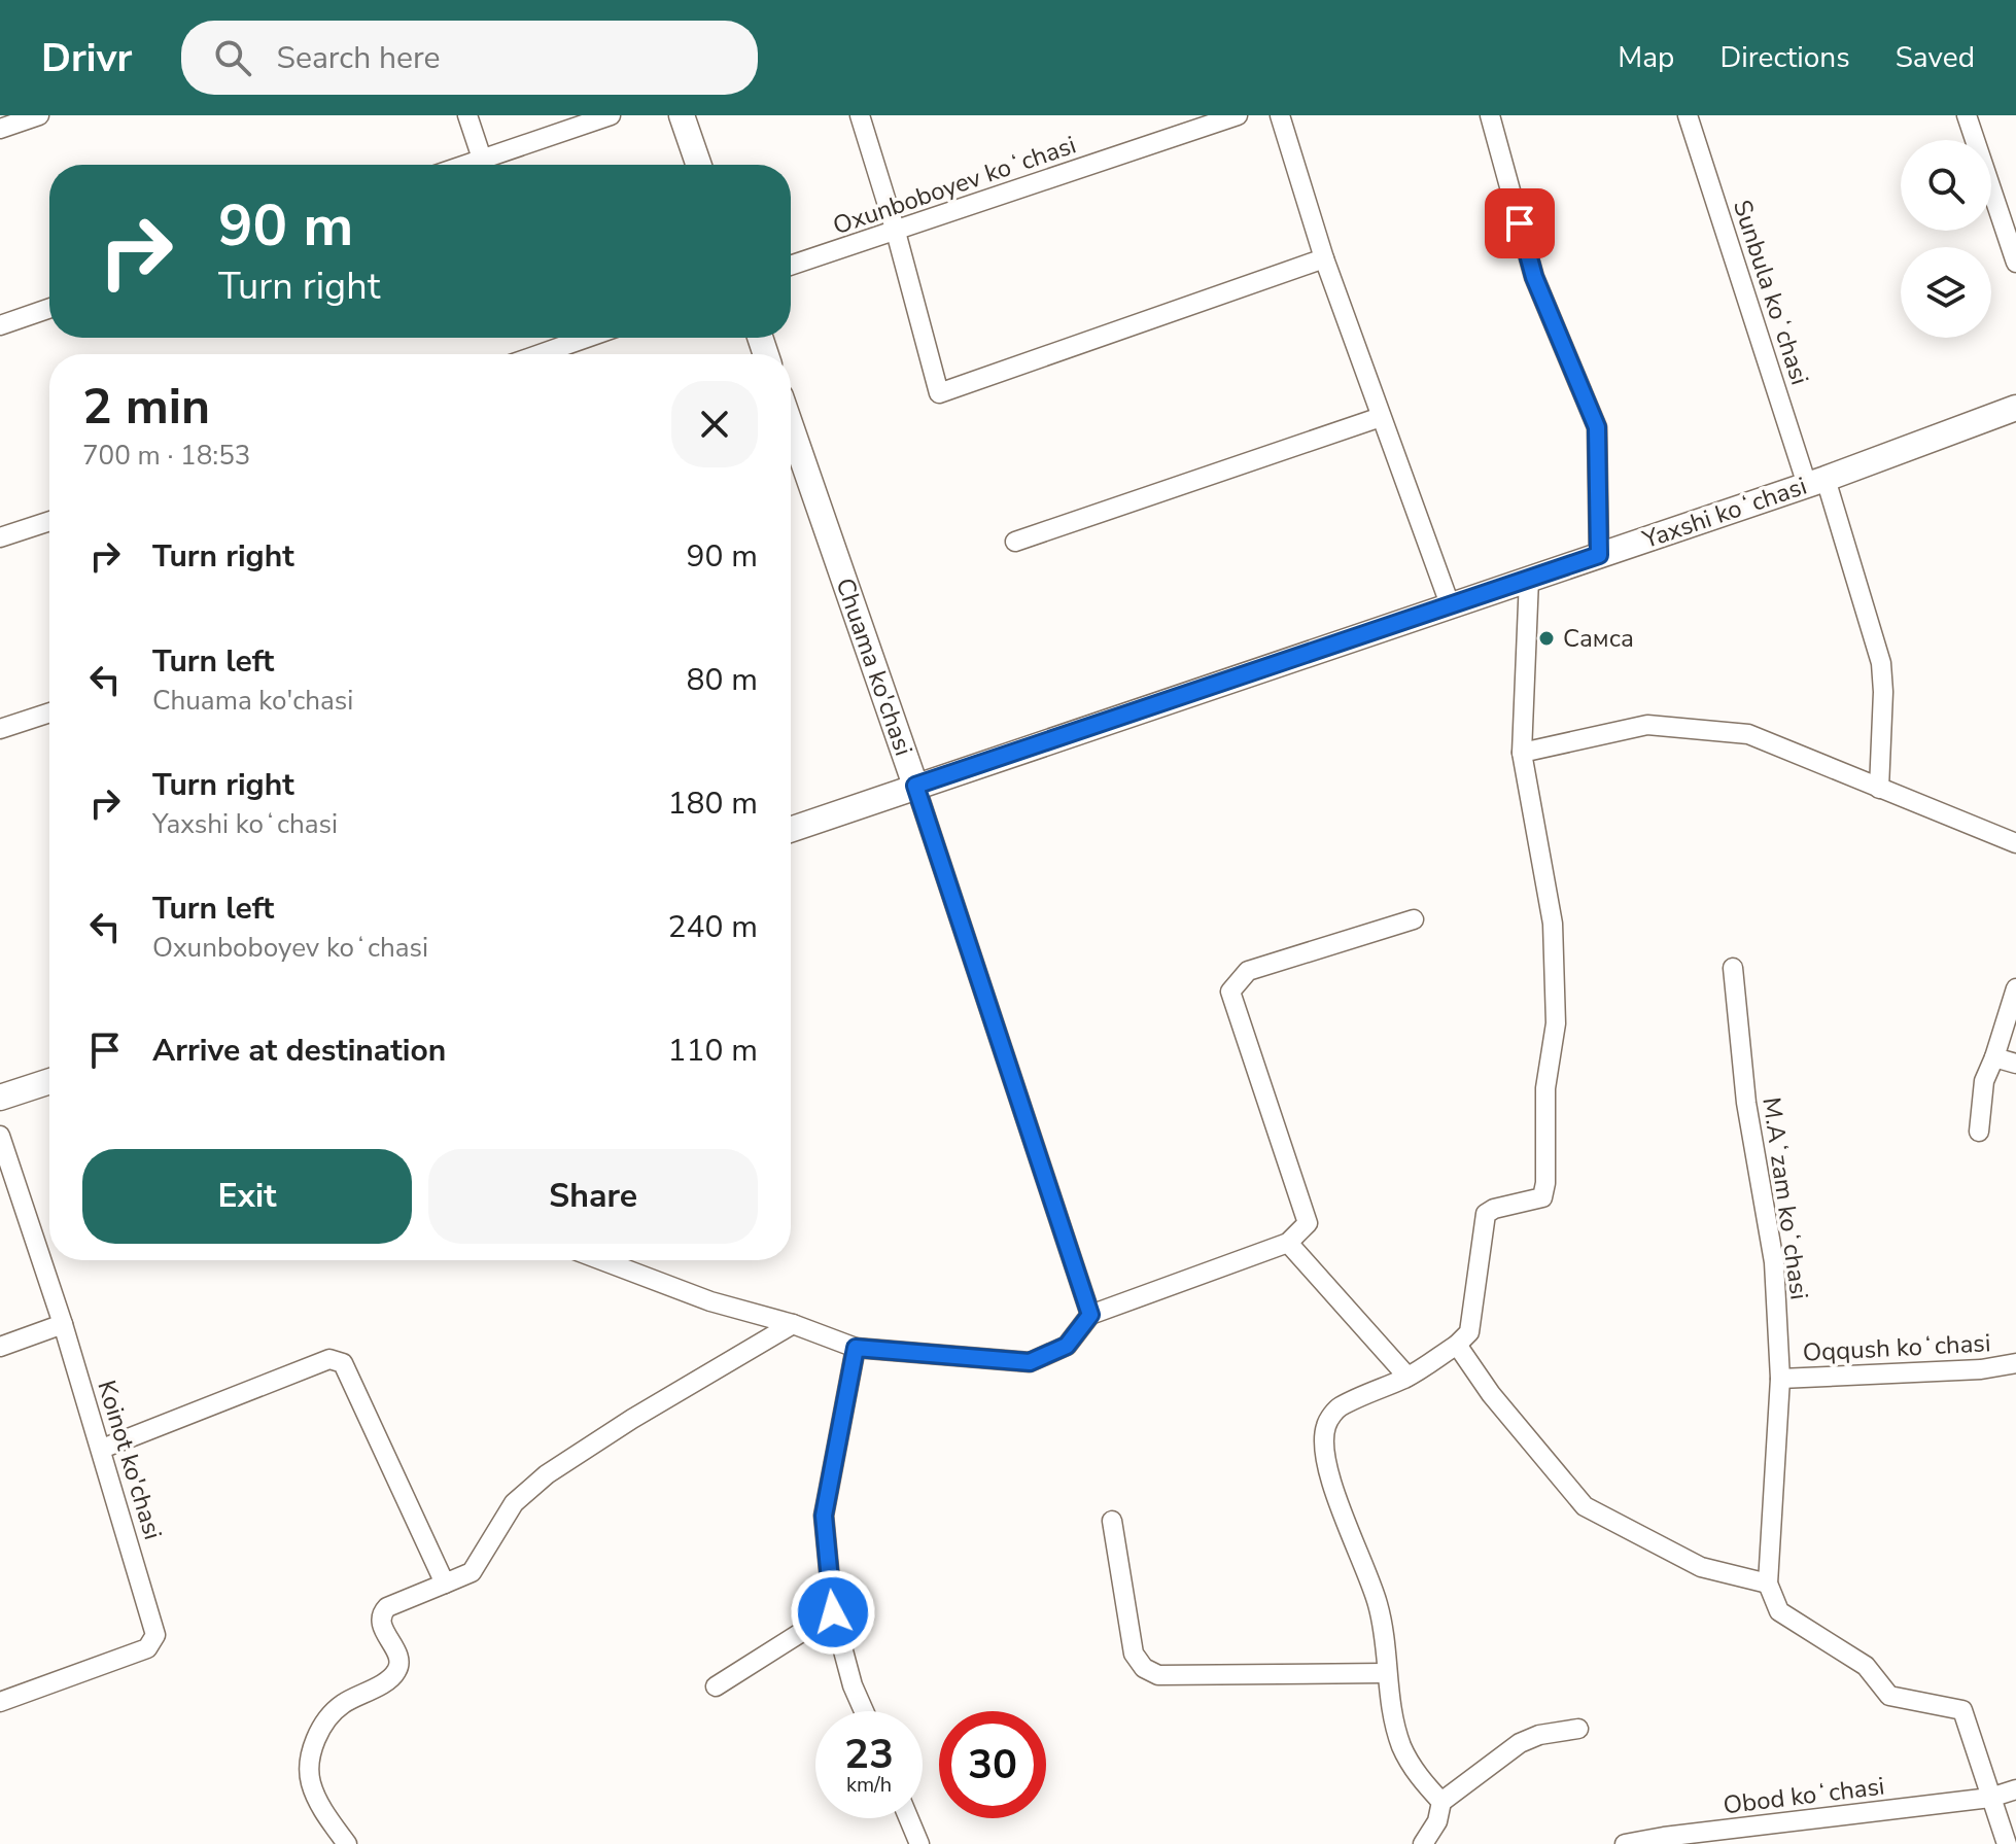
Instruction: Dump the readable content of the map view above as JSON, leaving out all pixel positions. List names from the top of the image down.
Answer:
{
  "streets": {
    "street": [
      "Oxunboboyev koʻchasi",
      "Sunbula koʻchasi",
      "Yaxshi koʻchasi",
      "Chuama ko'chasi",
      "M.Aʻzam koʻchasi",
      "Oqqush koʻchasi",
      "Koinot ko'chasi",
      "Obod koʻchasi"
    ]
  },
  "crossings": [
    ["Sunbula koʻchasi", "Yaxshi koʻchasi"],
    ["Yaxshi koʻchasi", "Chuama ko'chasi"],
    ["M.Aʻzam koʻchasi", "Oqqush koʻchasi"]
  ],
  "places": ["Самса"],
  "page": {
    "header": "Drivr",
    "search": "Search here",
    "nav": ["Map", "Directions", "Saved"],
    "turn": ["90 m", "Turn right"],
    "heading": ["2 min", "700 m · 18:53"],
    "list": [
      {
        "name": "Turn right",
        "value": "90 m"
      },
      {
        "name": "Turn left",
        "note": "Chuama ko'chasi",
        "value": "80 m"
      },
      {
        "name": "Turn right",
        "note": "Yaxshi koʻchasi",
        "value": "180 m"
      },
      {
        "name": "Turn left",
        "note": "Oxunboboyev koʻchasi",
        "value": "240 m"
      },
      {
        "name": "Arrive at destination",
        "value": "110 m"
      }
    ],
    "buttons": ["Exit", "Share"],
    "speed": "23 km/h",
    "limit": "30"
  }
}
